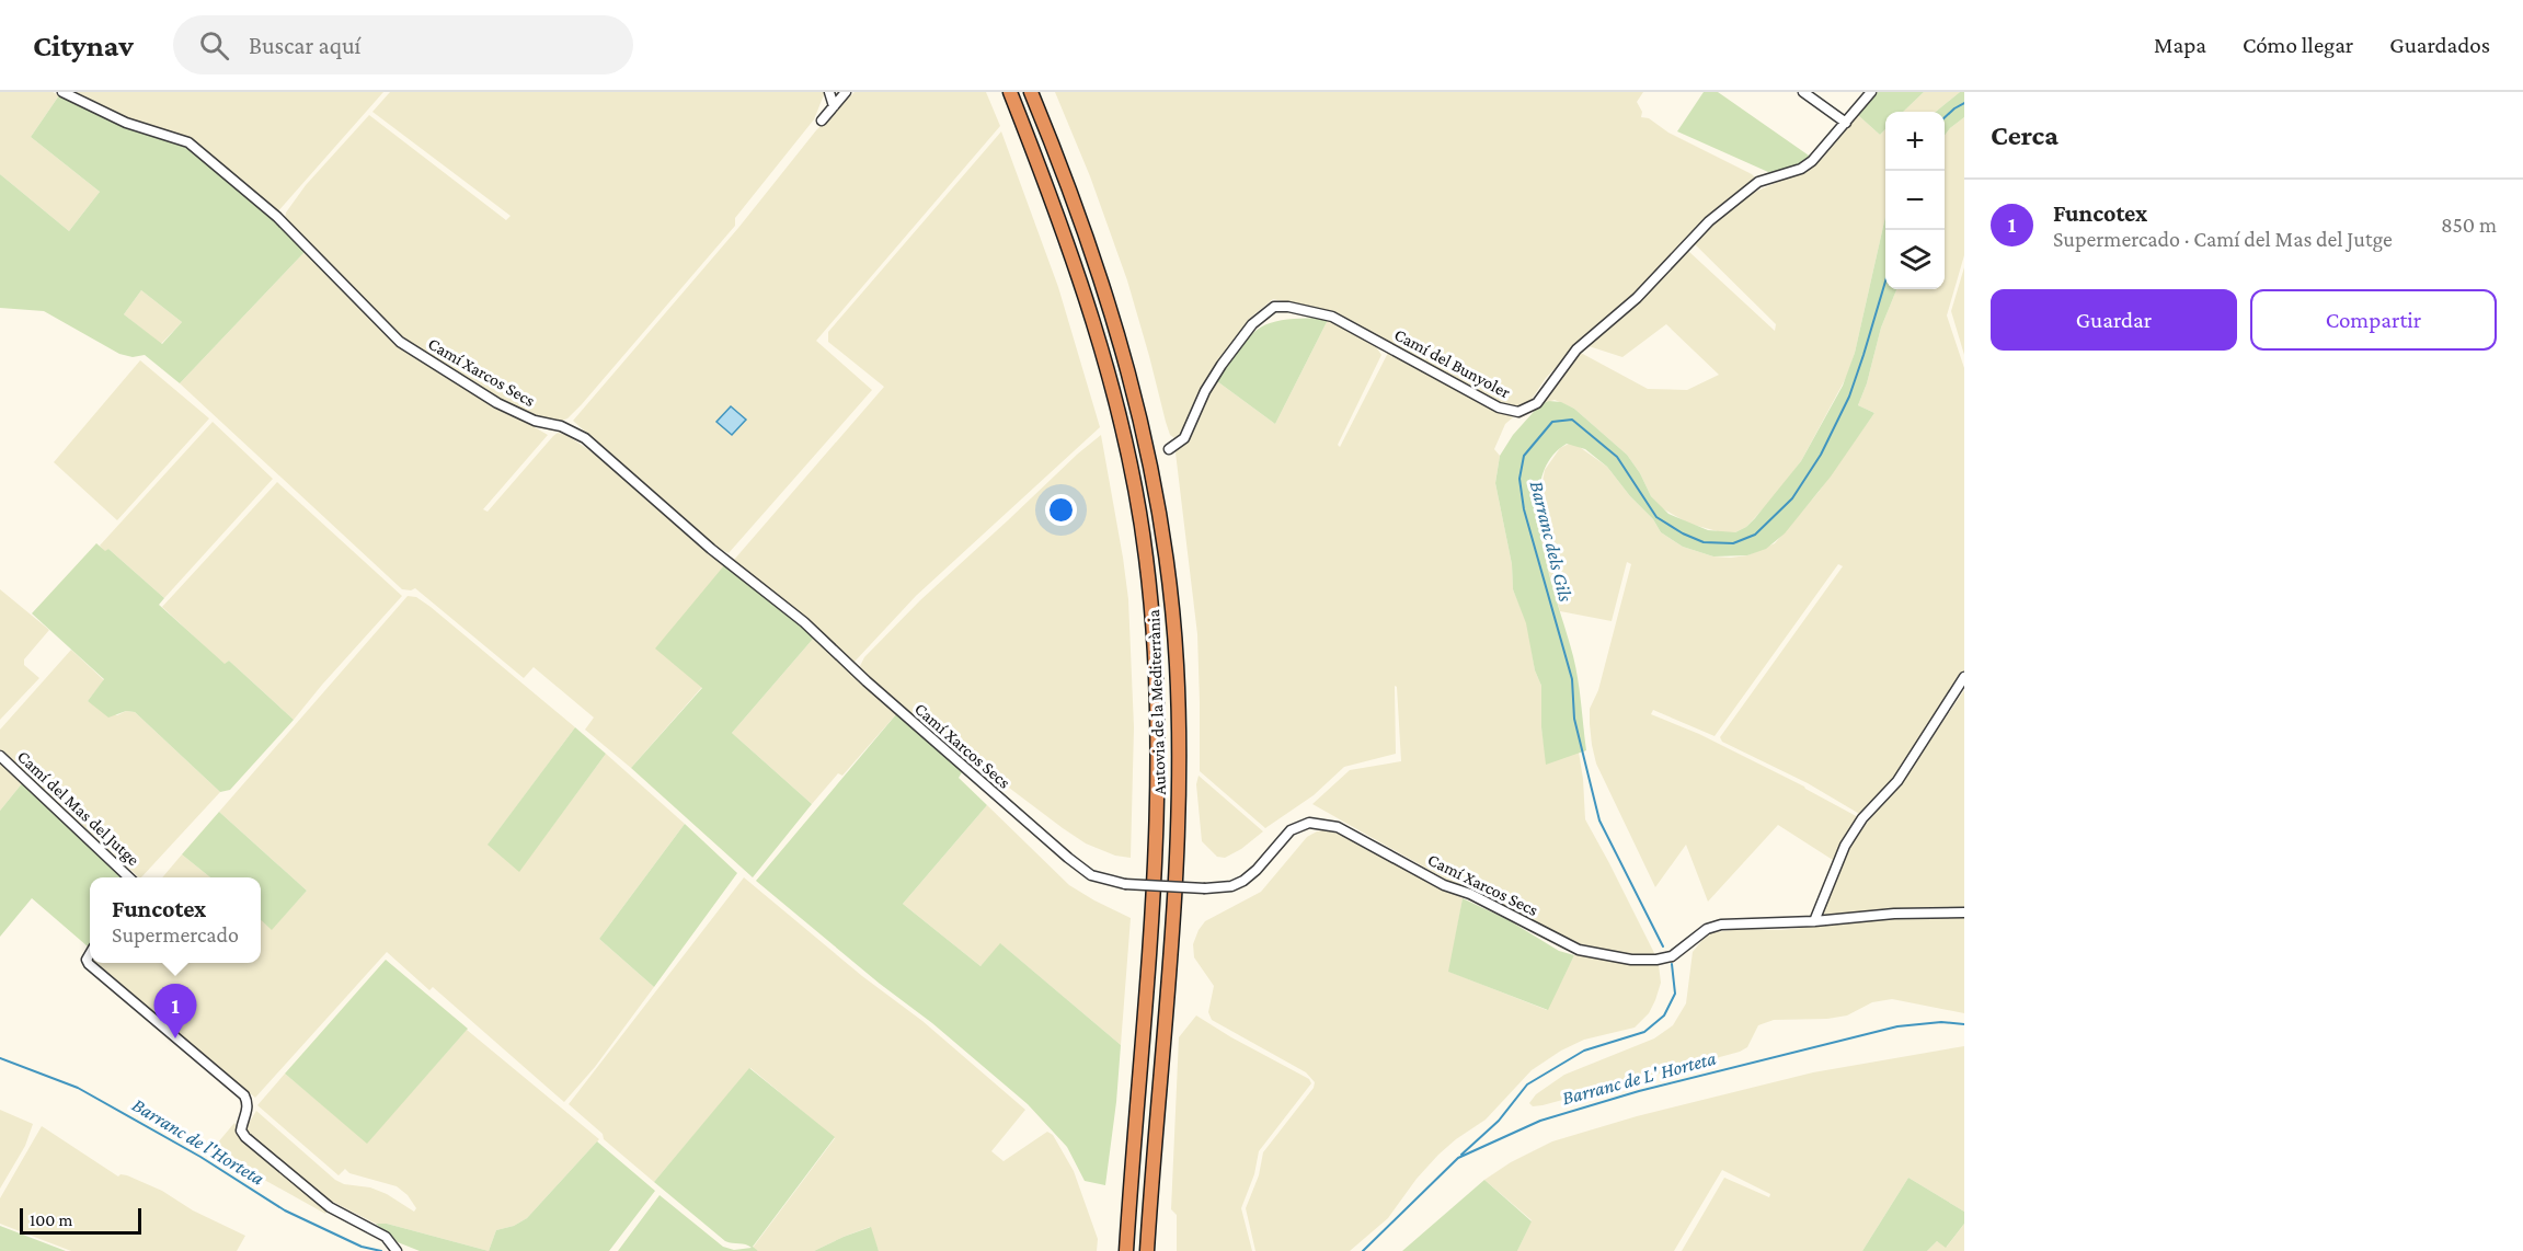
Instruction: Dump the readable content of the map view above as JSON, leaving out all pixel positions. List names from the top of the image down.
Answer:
{
  "streets": {
    "highway": ["Autovia de la Mediterrània"],
    "street": ["Camí del Bunyoler", "Camí Xarcos Secs", "Camí del Mas del Jutge"]
  },
  "water": ["Barranc dels Gils", "Barranc de L' Horteta", "Barranc de l'Horteta"],
  "scale_bar": "100 m",
  "page": {
    "header": "Citynav",
    "search": "Buscar aquí",
    "nav": ["Mapa", "Cómo llegar", "Guardados"],
    "heading": "Cerca",
    "map_buttons": ["+", "−"],
    "list": [
      {
        "mark": "1",
        "name": "Funcotex",
        "note": "Supermercado · Camí del Mas del Jutge",
        "value": "850 m"
      }
    ],
    "buttons": ["Guardar", "Compartir"],
    "popup": ["Funcotex", "Supermercado"],
    "pins": "1",
    "scale": "100 m"
  }
}
